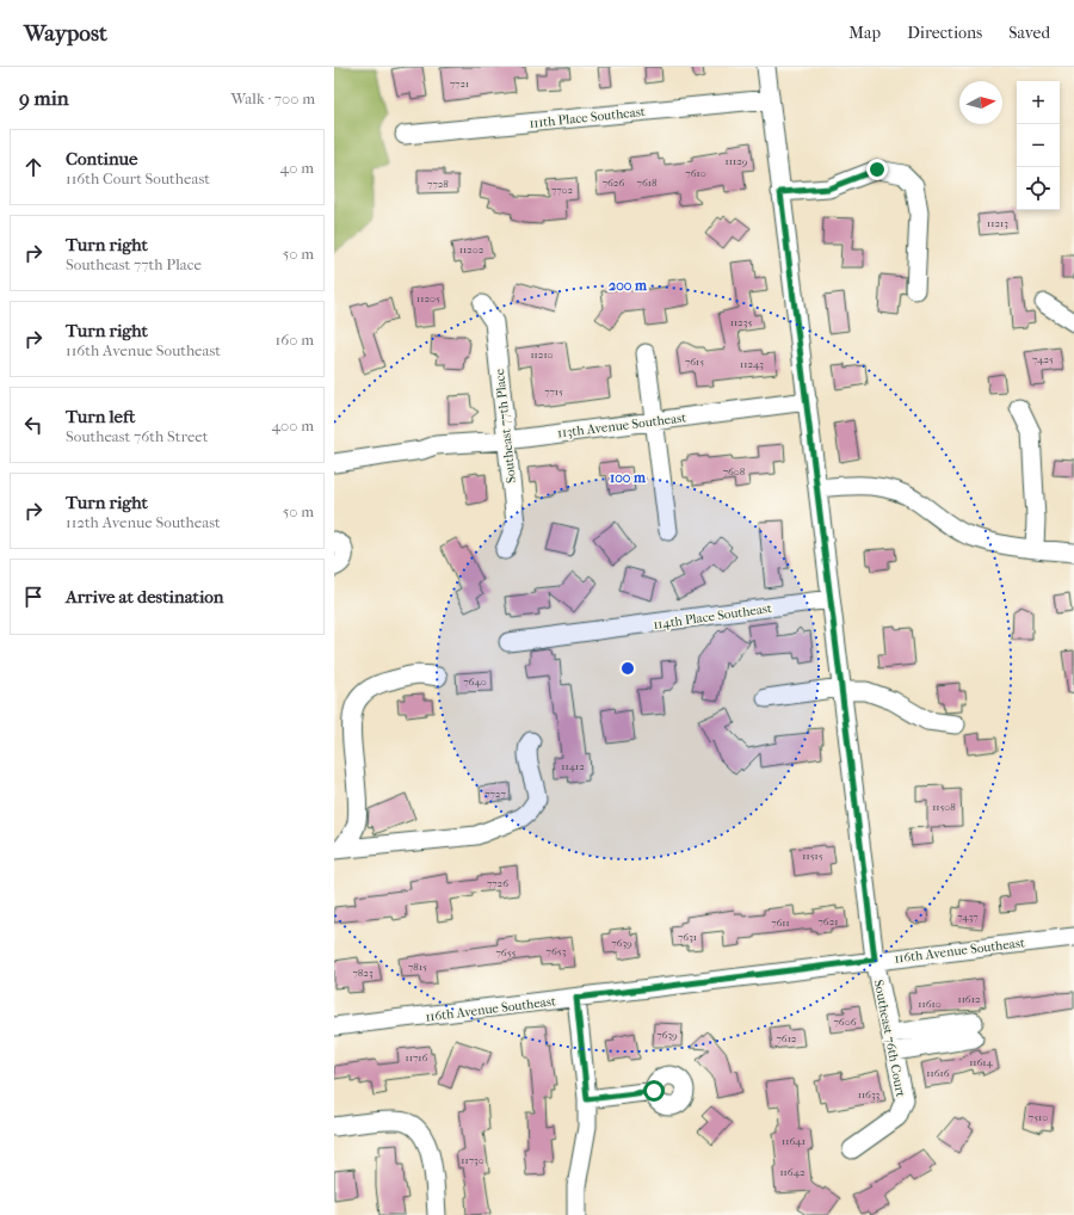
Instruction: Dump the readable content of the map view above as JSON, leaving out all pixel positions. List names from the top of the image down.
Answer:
{
  "streets": {
    "street": [
      "111th Place Southeast",
      "113th Avenue Southeast",
      "Southeast 77th Place",
      "114th Place Southeast",
      "116th Avenue Southeast",
      "Southeast 76th Court"
    ]
  },
  "crossings": [
    ["111th Place Southeast", "Southeast 76th Court"],
    ["113th Avenue Southeast", "Southeast 77th Place"],
    ["113th Avenue Southeast", "Southeast 76th Court"],
    ["114th Place Southeast", "Southeast 76th Court"],
    ["116th Avenue Southeast", "Southeast 76th Court"]
  ],
  "house_numbers": [
    "7721",
    "11129",
    "7610",
    "7626",
    "7618",
    "7728",
    "7702",
    "11213",
    "11202",
    "11205",
    "11235",
    "11210",
    "7425",
    "7615",
    "11243",
    "7715",
    "7608",
    "7640",
    "11412",
    "7727",
    "11508",
    "11515",
    "7726",
    "7437",
    "7621",
    "7611",
    "7631",
    "7639",
    "7653",
    "7655",
    "7815",
    "7823",
    "11612",
    "11610",
    "7606",
    "7639",
    "7612",
    "11716",
    "11614",
    "11616",
    "11633",
    "7510",
    "11641",
    "11730",
    "11642"
  ],
  "north": "right",
  "page": {
    "header": "Waypost",
    "nav": ["Map", "Directions", "Saved"],
    "heading": ["9 min", "Walk · 700 m"],
    "map_buttons": ["+", "−"],
    "list": [
      ["Continue", "116th Court Southeast", "40 m"],
      ["Turn right", "Southeast 77th Place", "50 m"],
      ["Turn right", "116th Avenue Southeast", "160 m"],
      ["Turn left", "Southeast 76th Street", "400 m"],
      ["Turn right", "112th Avenue Southeast", "50 m"],
      "Arrive at destination"
    ]
  },
  "rings": ["200 m", "100 m"]
}
